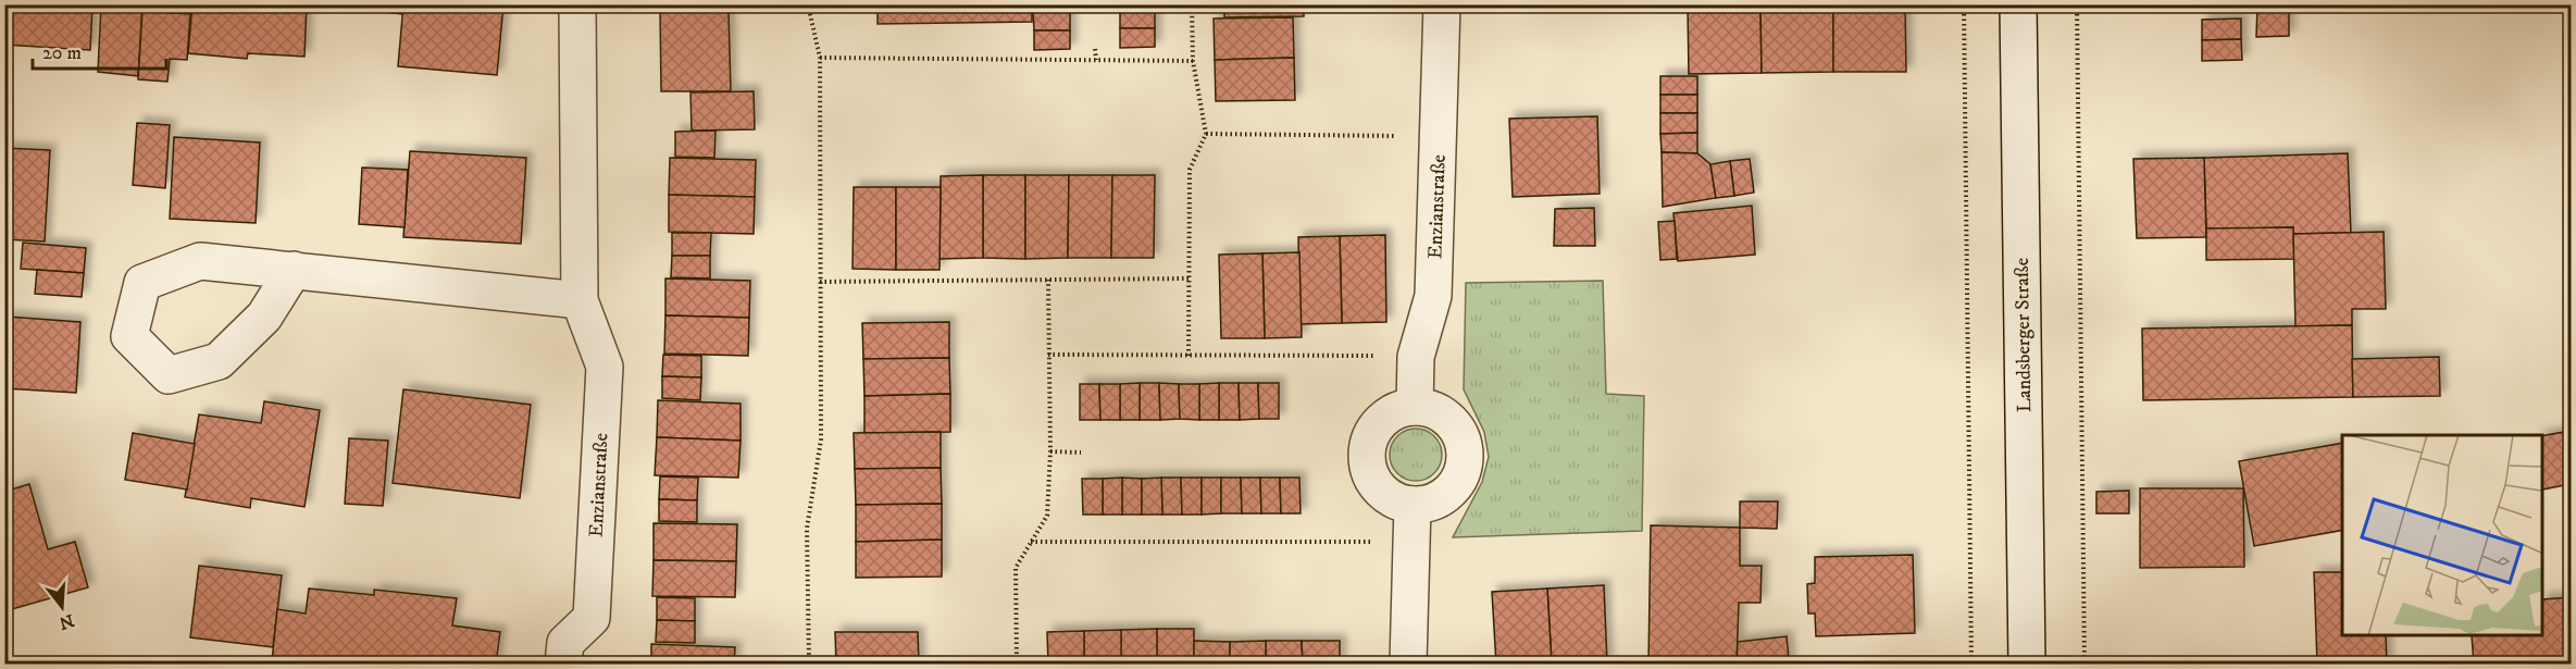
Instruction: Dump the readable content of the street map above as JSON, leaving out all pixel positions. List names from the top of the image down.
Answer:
{
  "streets": {
    "street": ["Enzianstraße", "Landsberger Straße"]
  },
  "scale_bar": "20 m",
  "north": "bottom"
}
